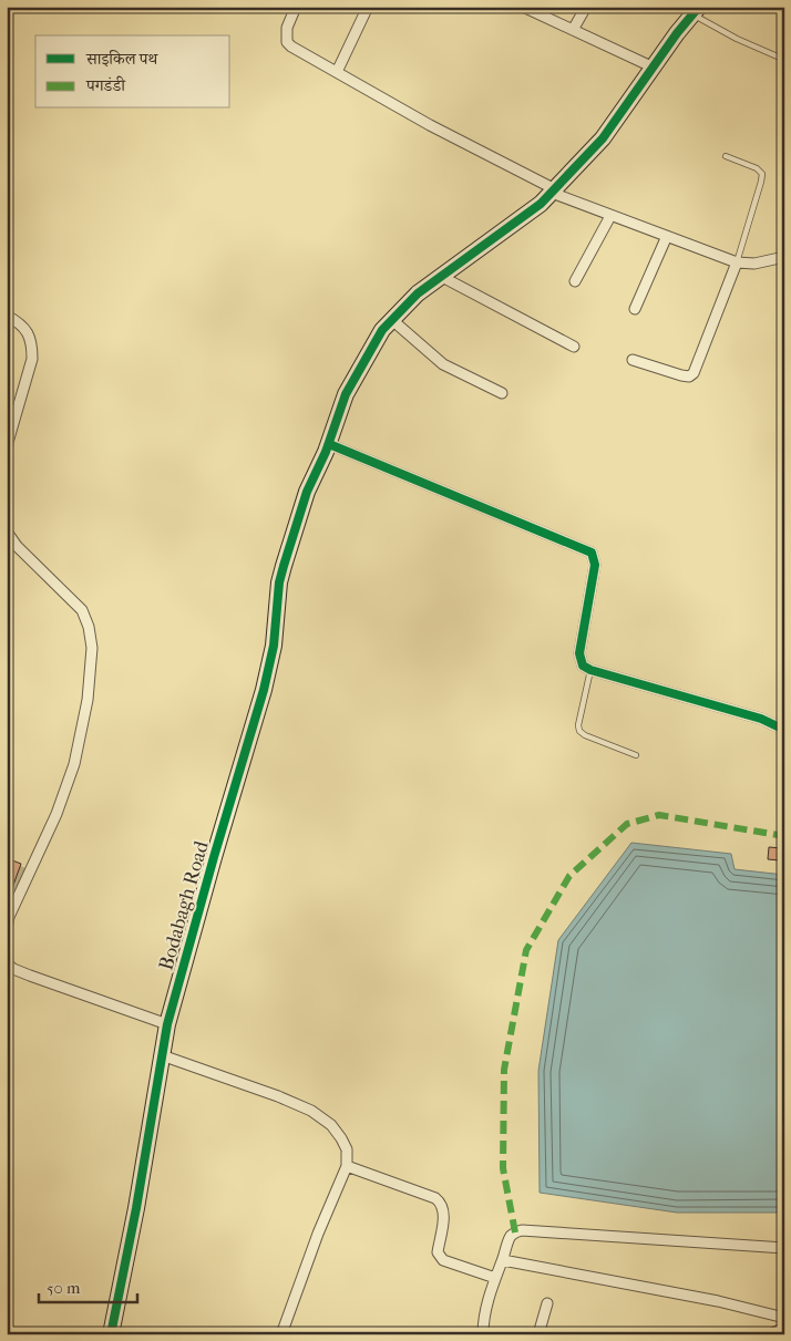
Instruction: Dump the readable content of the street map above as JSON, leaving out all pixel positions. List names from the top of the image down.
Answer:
{
  "streets": {
    "street": ["Bodabagh Road"]
  },
  "legend": ["साइकिल पथ", "पगडंडी"],
  "scale_bar": "50 m"
}
